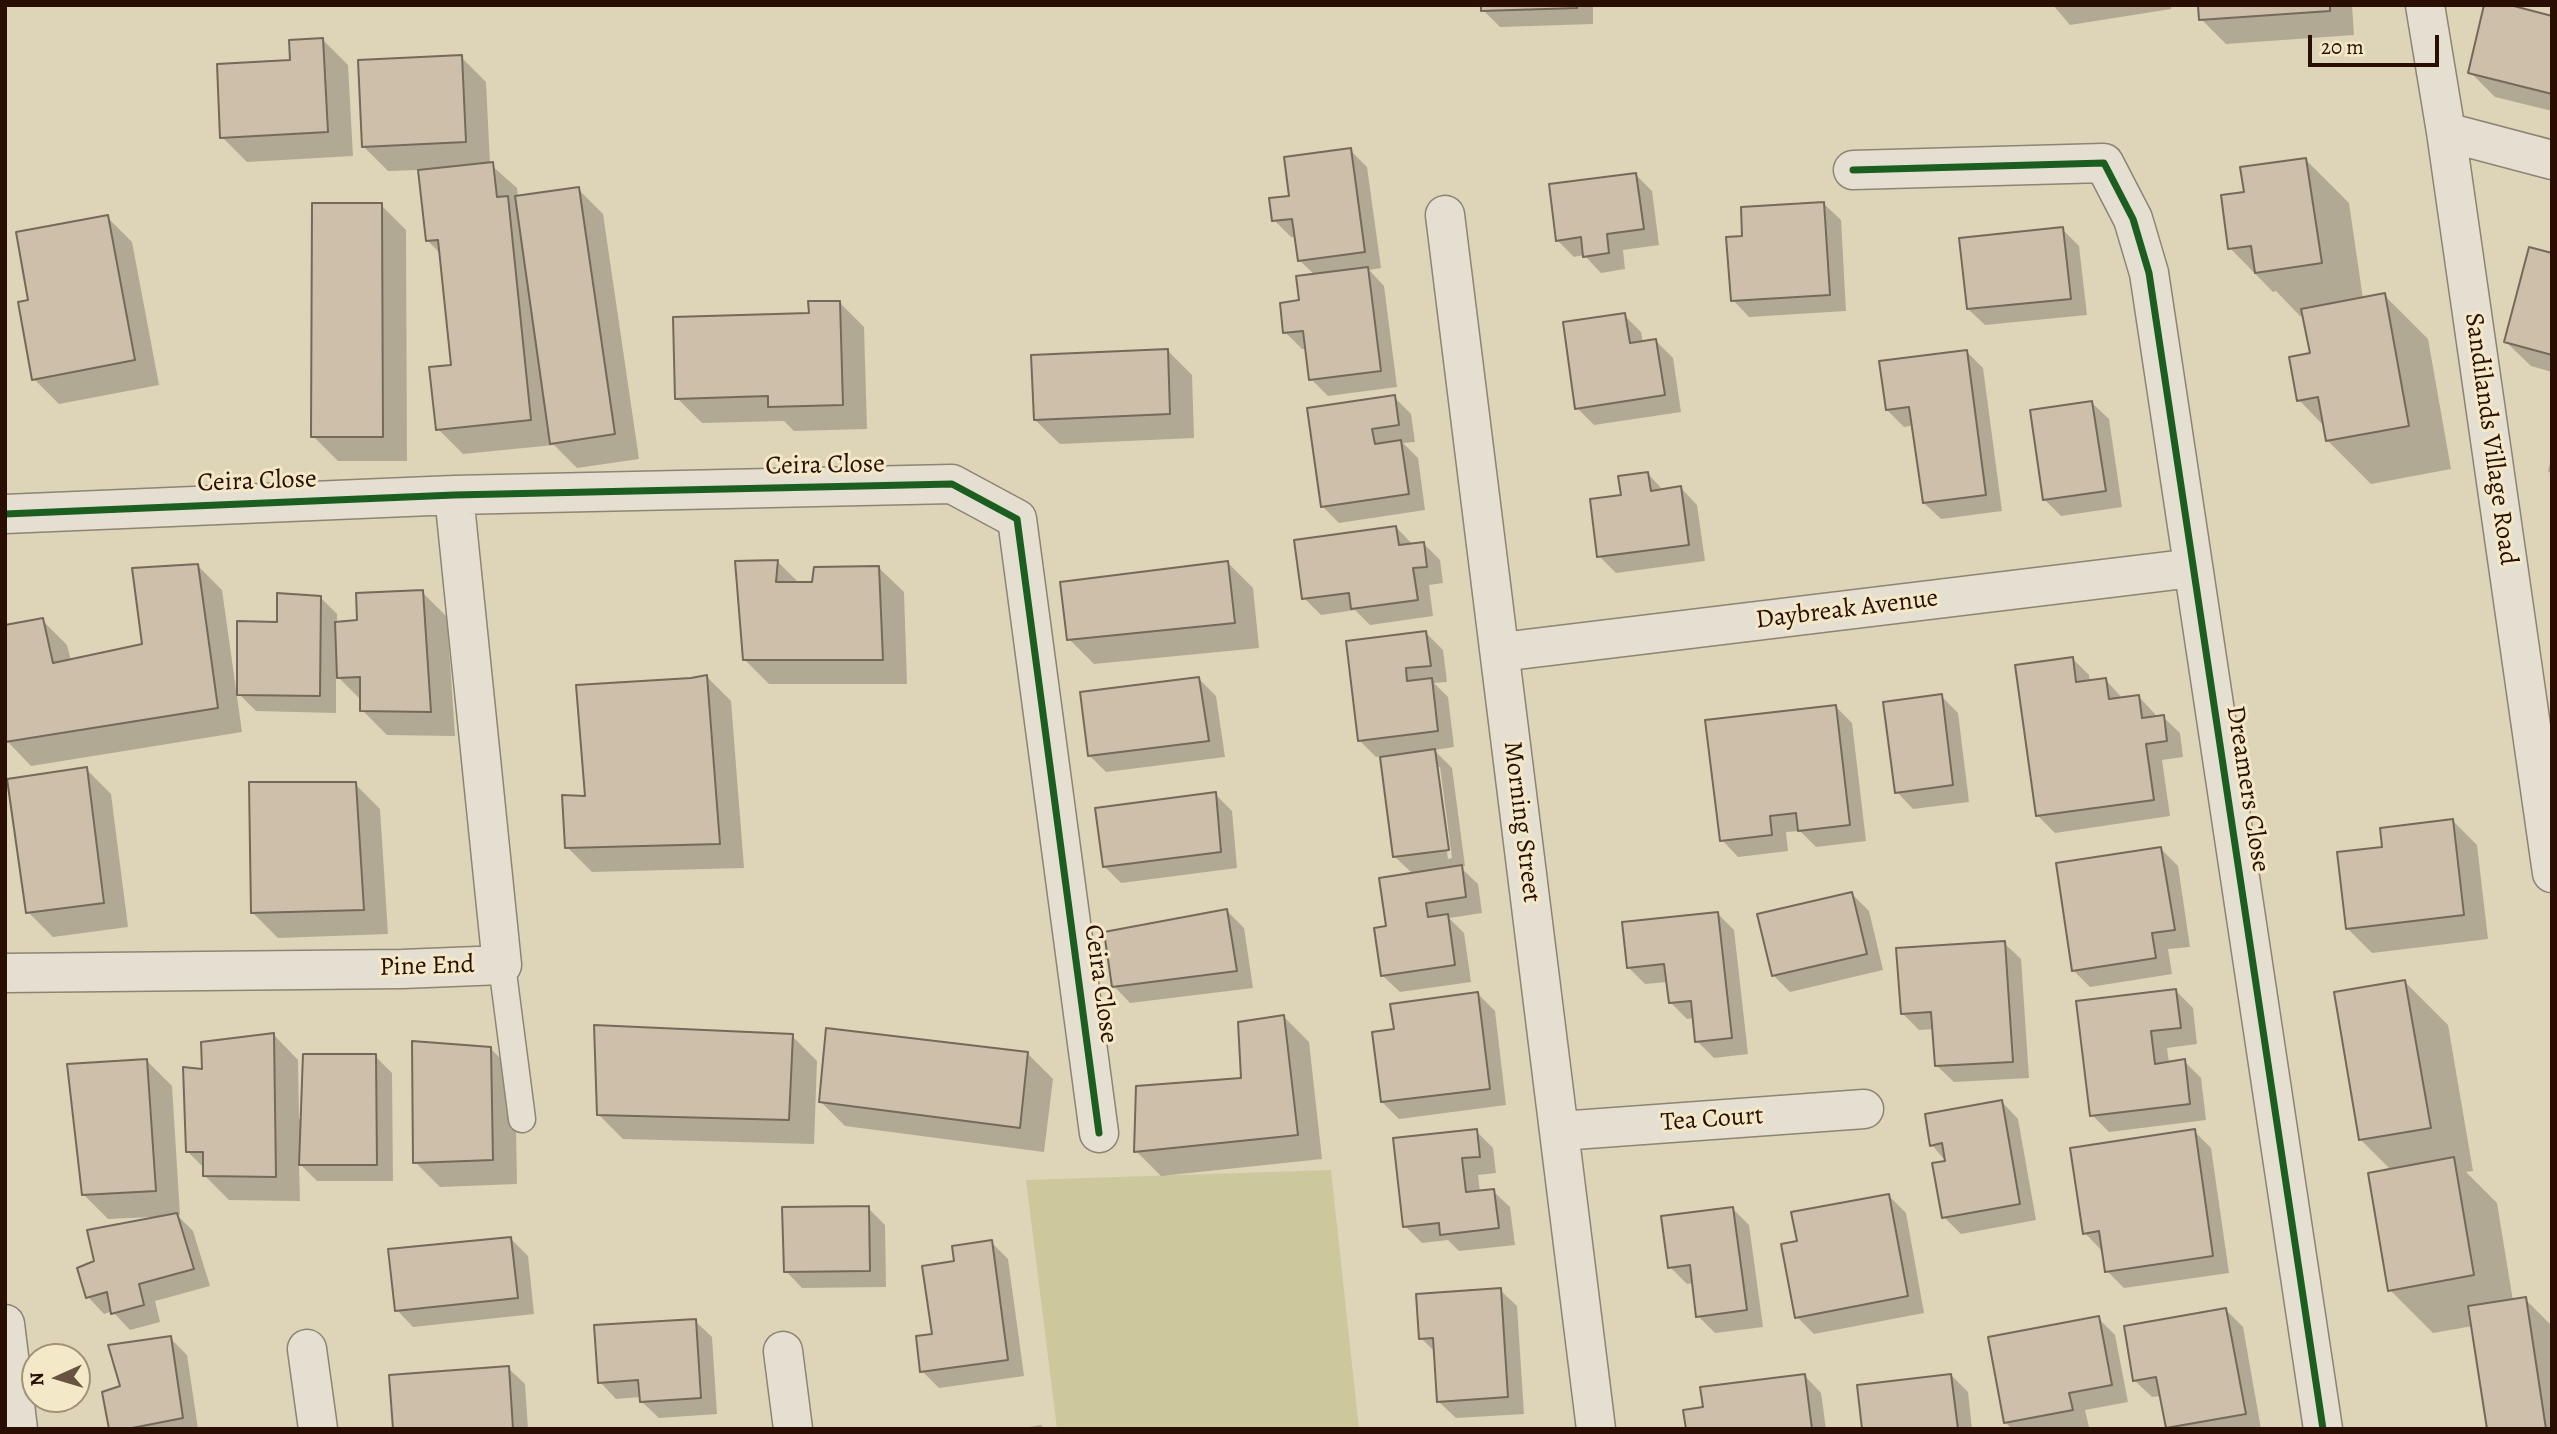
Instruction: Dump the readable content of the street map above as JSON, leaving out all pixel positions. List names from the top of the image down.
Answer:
{
  "streets": {
    "street": [
      "Sandilands Village Road",
      "Ceira Close",
      "Daybreak Avenue",
      "Dreamers Close",
      "Morning Street",
      "Pine End",
      "Tea Court"
    ]
  },
  "crossings": [
    ["Ceira Close", "Pine End"],
    ["Daybreak Avenue", "Dreamers Close"],
    ["Daybreak Avenue", "Morning Street"],
    ["Morning Street", "Tea Court"]
  ],
  "scale_bar": "20 m",
  "north": "left"
}
